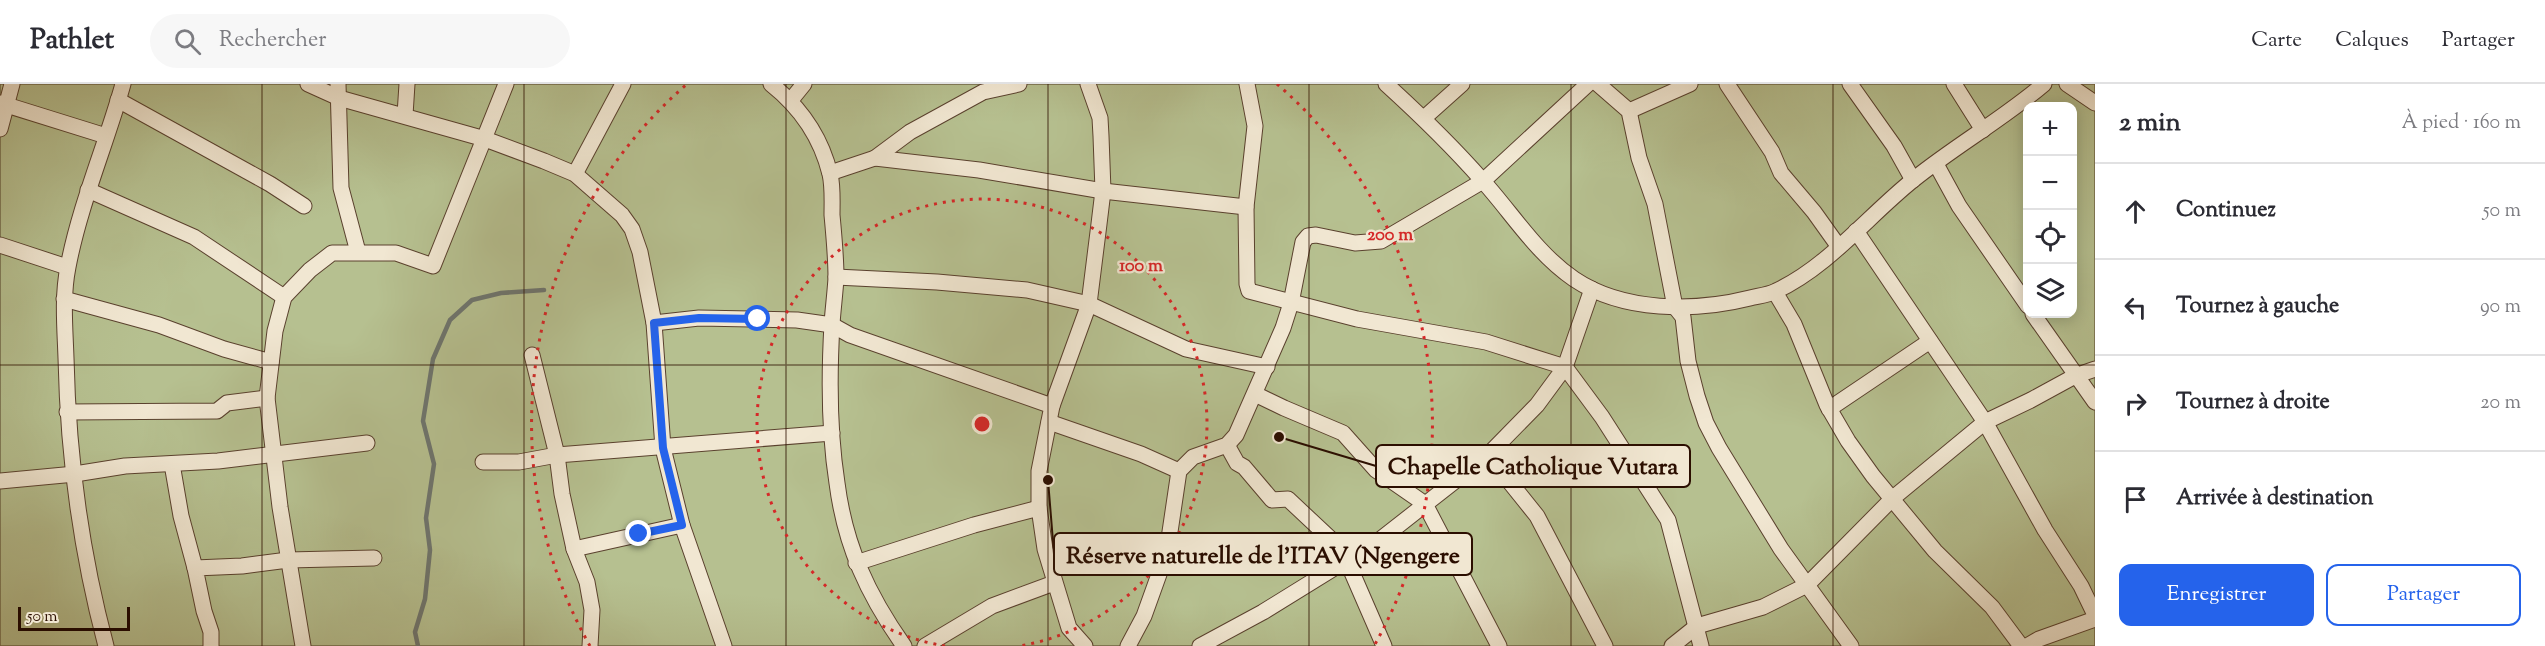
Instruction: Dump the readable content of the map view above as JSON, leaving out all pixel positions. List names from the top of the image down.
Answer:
{
  "places": ["Chapelle Catholique Vutara", "Réserve naturelle de l'ITAV (Ngengere"],
  "scale_bar": "50 m",
  "page": {
    "header": "Pathlet",
    "search": "Rechercher",
    "nav": ["Carte", "Calques", "Partager"],
    "heading": ["2 min", "À pied · 160 m"],
    "map_buttons": ["+", "−"],
    "list": [
      ["Continuez", "50 m"],
      ["Tournez à gauche", "90 m"],
      ["Tournez à droite", "20 m"],
      "Arrivée à destination"
    ],
    "buttons": ["Enregistrer", "Partager"],
    "scale": "50 m"
  },
  "rings": ["200 m", "100 m"]
}
